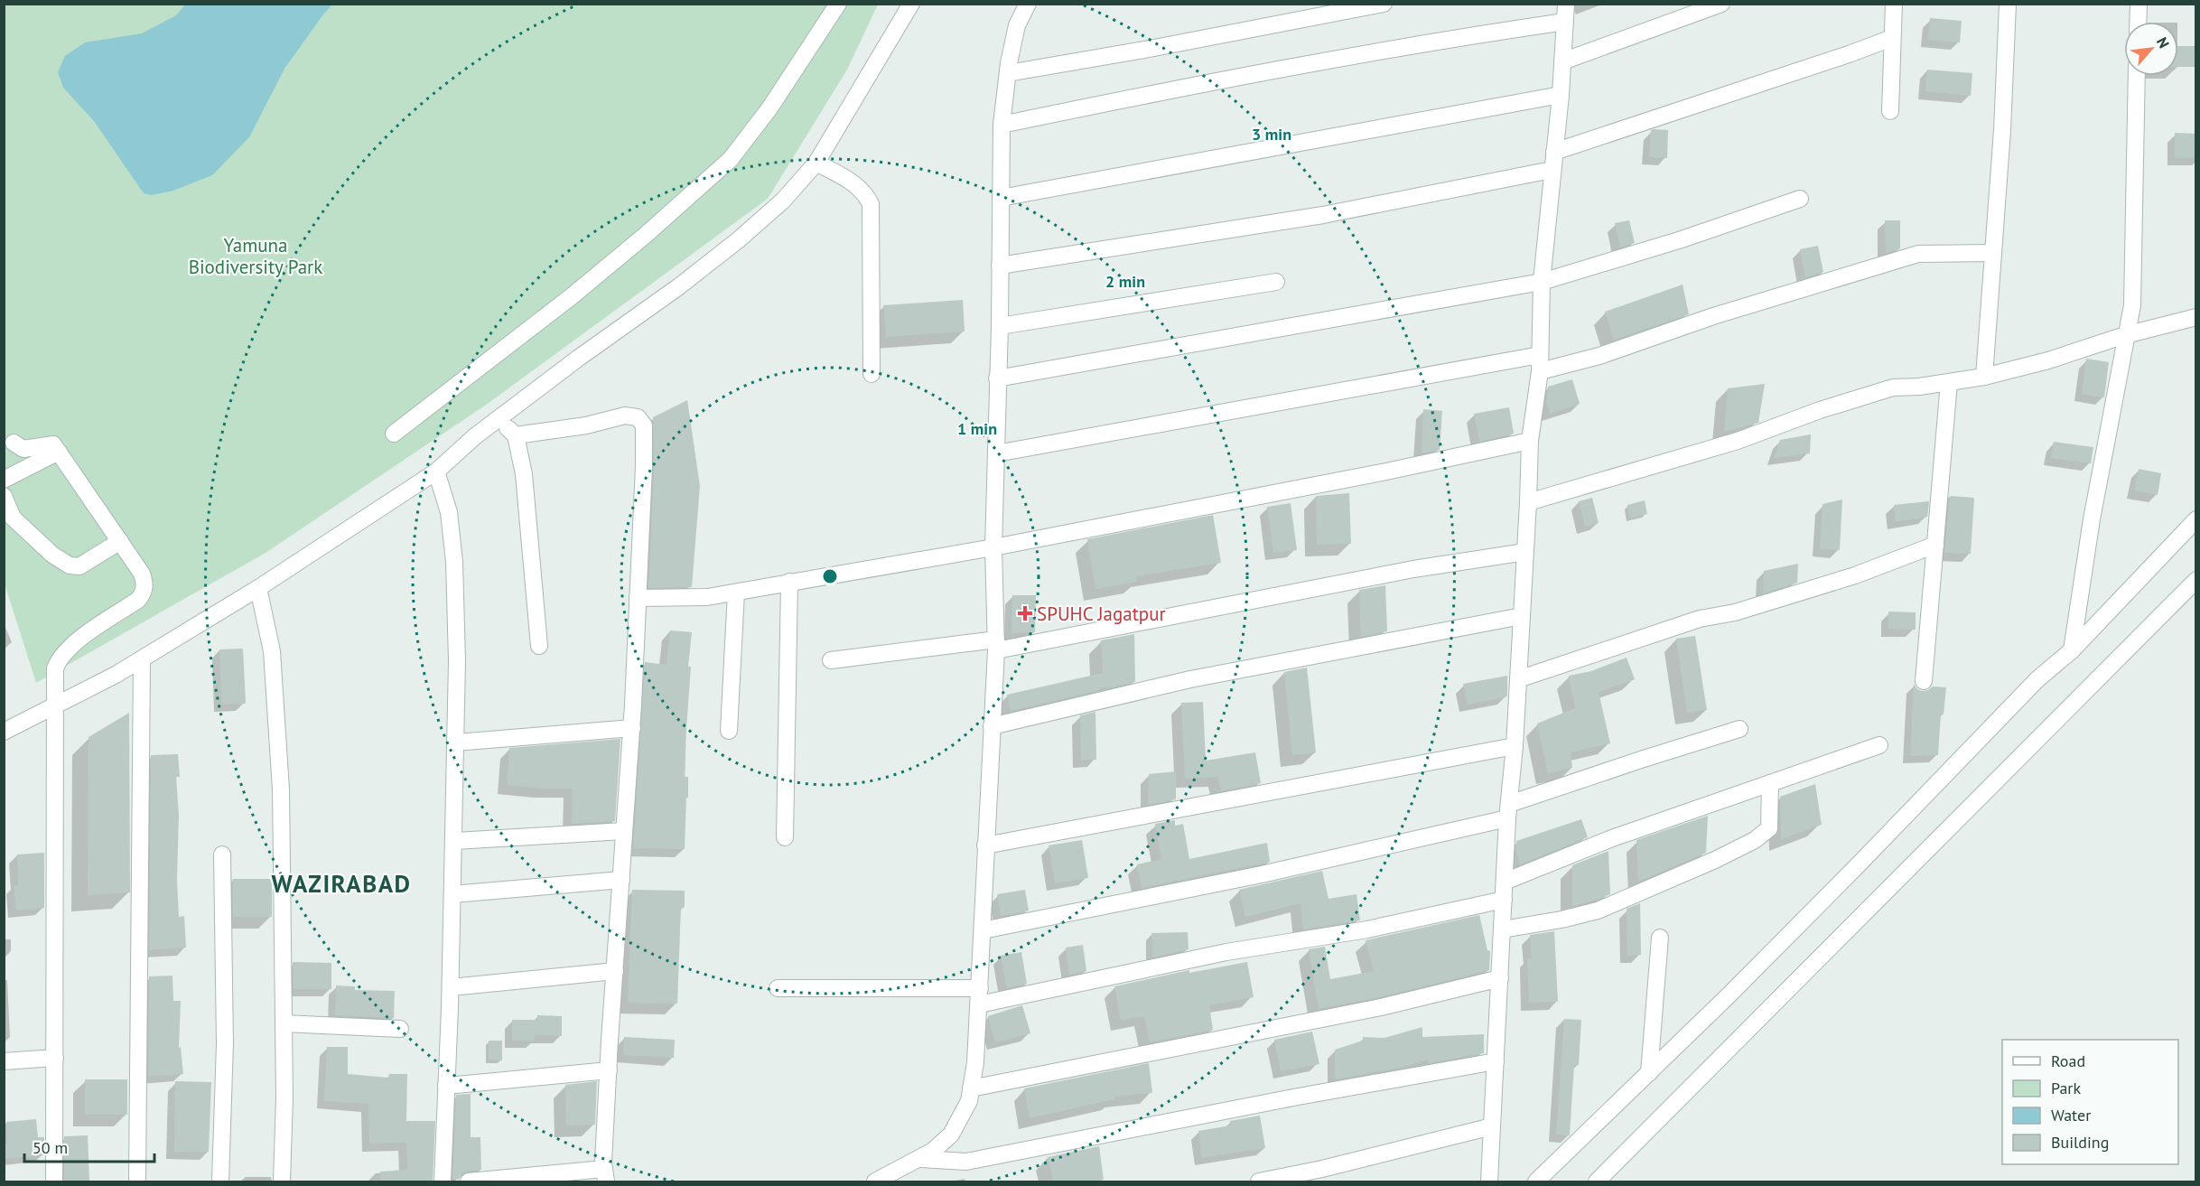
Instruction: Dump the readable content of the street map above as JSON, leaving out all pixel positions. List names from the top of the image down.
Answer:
{
  "districts": ["WAZIRABAD"],
  "parks": ["Yamuna Biodiversity Park"],
  "places": {
    "health": ["SPUHC Jagatpur"]
  },
  "legend": [
    "Road",
    "Park",
    "Water",
    "Building"
  ],
  "scale_bar": "50 m",
  "north": "top right",
  "rings": ["3 min", "2 min", "1 min"]
}
